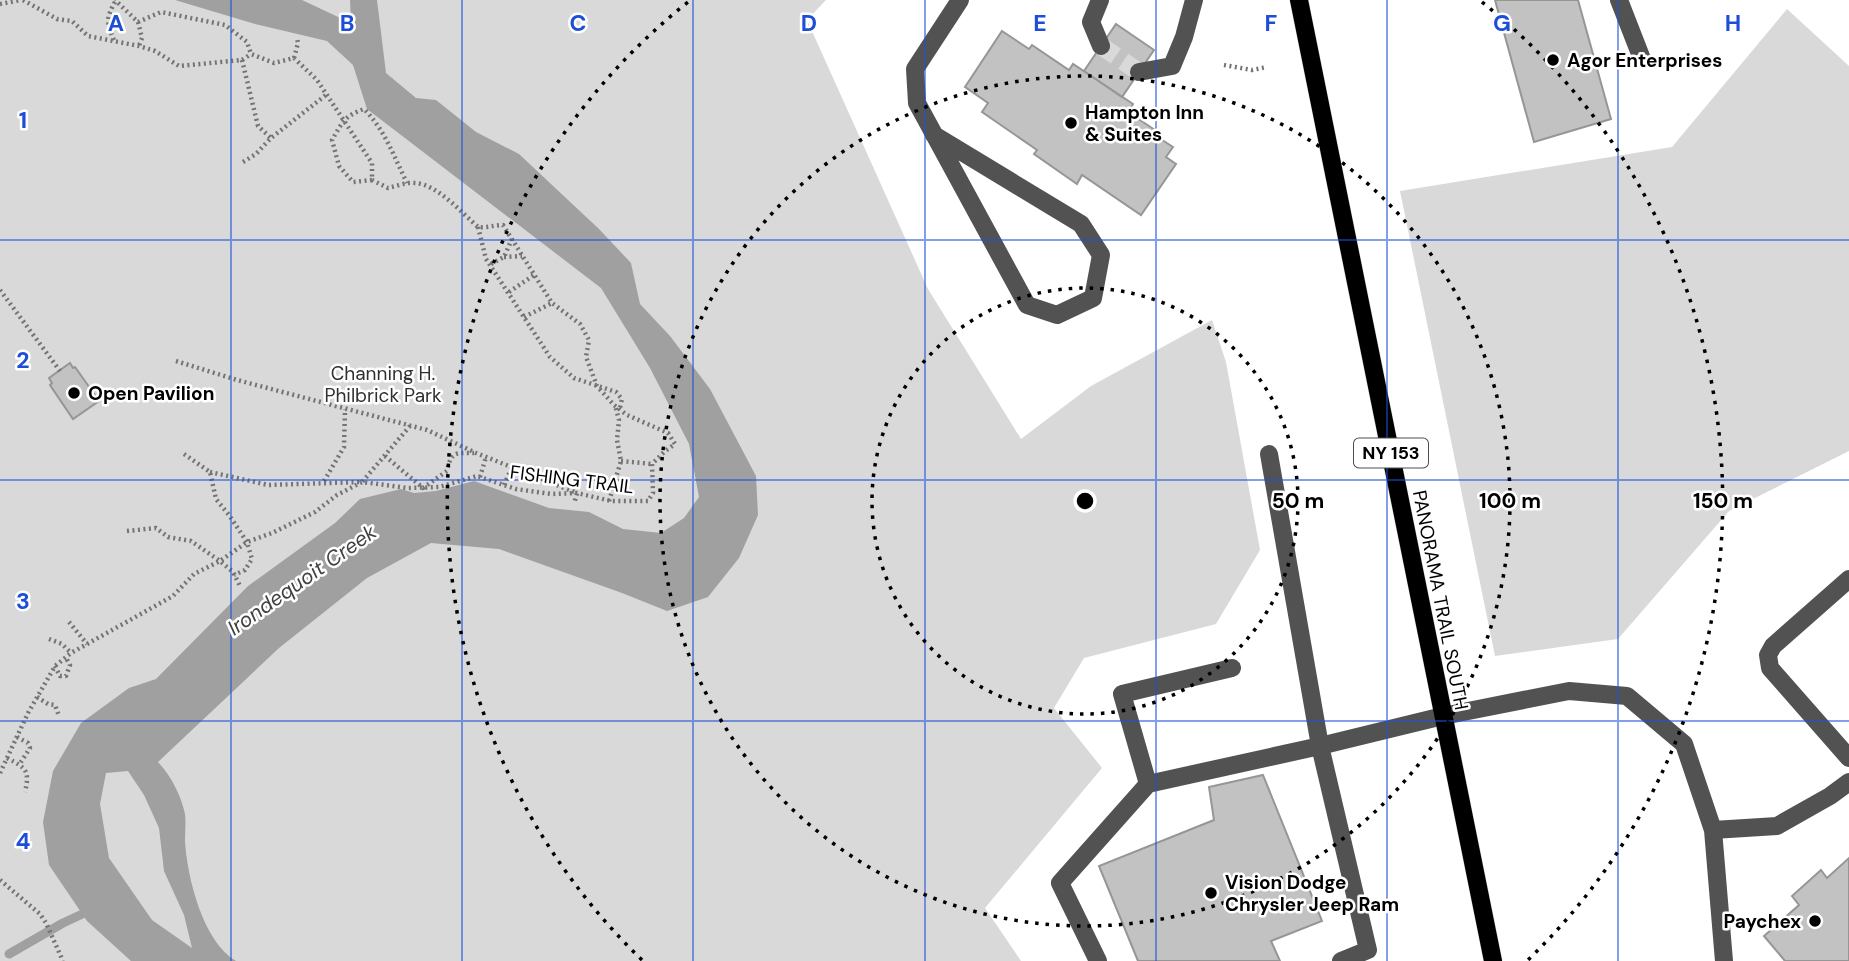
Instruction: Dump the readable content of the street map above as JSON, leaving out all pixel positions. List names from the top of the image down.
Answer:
{
  "streets": {
    "main road": ["NY 153", "PANORAMA TRAIL SOUTH"],
    "path": ["FISHING TRAIL"]
  },
  "water": ["Irondequoit Creek"],
  "parks": ["Channing H. Philbrick Park"],
  "places": [
    "Agor Enterprises",
    "Hampton Inn & Suites",
    "Open Pavilion",
    "Vision Dodge Chrysler Jeep Ram",
    "Paychex"
  ],
  "grid": {
    "columns": [
      "A",
      "B",
      "C",
      "D",
      "E",
      "F",
      "G",
      "H"
    ],
    "rows": [
      "1",
      "2",
      "3",
      "4"
    ]
  },
  "rings": ["50 m", "100 m", "150 m"]
}
